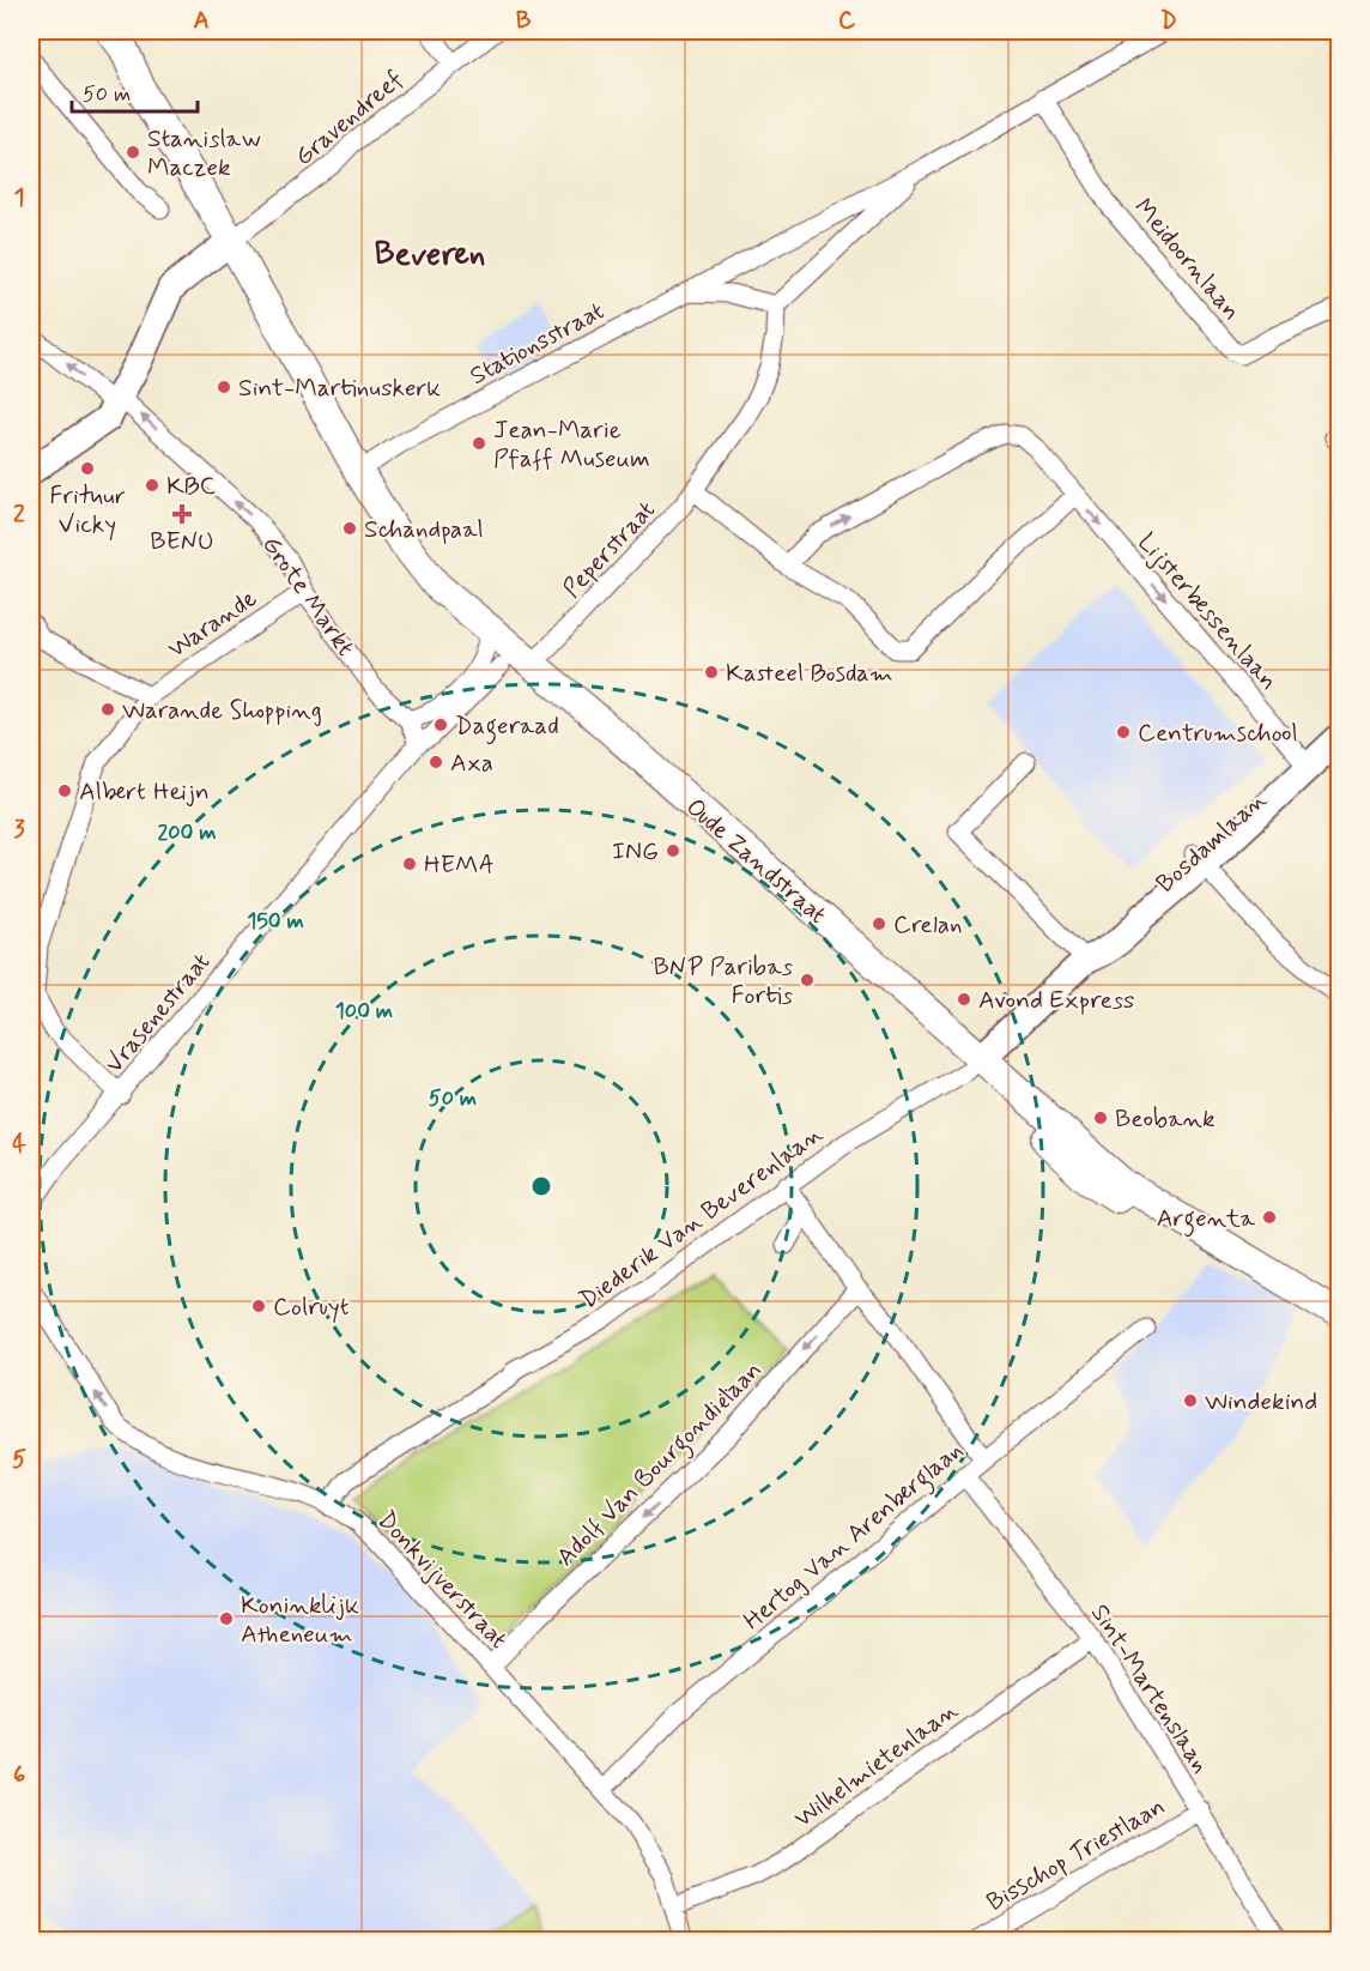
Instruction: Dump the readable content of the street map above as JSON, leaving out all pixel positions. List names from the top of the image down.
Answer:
{
  "streets": {
    "main road": ["Oude Zandstraat"],
    "street": [
      "Gravendreef",
      "Meidoornlaan",
      "Stationsstraat",
      "Peperstraat",
      "Grote Markt",
      "Lijsterbessenlaan",
      "Warande",
      "Bosdamlaan",
      "Vrasenestraat",
      "Diederik Van Beverenlaan",
      "Adolf Van Bourgondiëlaan",
      "Hertog Van Arenberglaan",
      "Donkvijverstraat",
      "Sint-Martenslaan",
      "Wilhelmietenlaan",
      "Bisschop Triestlaan"
    ]
  },
  "crossings": [
    ["Meidoornlaan", "Stationsstraat"],
    ["Stationsstraat", "Peperstraat"],
    ["Peperstraat", "Oude Zandstraat"],
    ["Grote Markt", "Warande"],
    ["Lijsterbessenlaan", "Bosdamlaan"],
    ["Warande", "Vrasenestraat"],
    ["Bosdamlaan", "Oude Zandstraat"],
    ["Bosdamlaan", "Diederik Van Beverenlaan"],
    ["Oude Zandstraat", "Diederik Van Beverenlaan"],
    ["Diederik Van Beverenlaan", "Donkvijverstraat"],
    ["Adolf Van Bourgondiëlaan", "Donkvijverstraat"],
    ["Hertog Van Arenberglaan", "Donkvijverstraat"],
    ["Hertog Van Arenberglaan", "Sint-Martenslaan"],
    ["Donkvijverstraat", "Wilhelmietenlaan"],
    ["Sint-Martenslaan", "Wilhelmietenlaan"],
    ["Sint-Martenslaan", "Bisschop Triestlaan"]
  ],
  "one_way": ["Grote Markt", "Adolf Van Bourgondiëlaan", "Donkvijverstraat"],
  "districts": ["Beveren"],
  "places": {
    "other": [
      "Stanislaw Maczek",
      "Sint-Martinuskerk",
      "Jean-Marie Pfaff Museum",
      "Frituur Vicky",
      "KBC",
      "Schandpaal",
      "Kasteel Bosdam",
      "Warande Shopping",
      "Dageraad",
      "Centrumschool",
      "Axa",
      "Albert Heijn",
      "ING",
      "HEMA",
      "Crelan",
      "BNP Paribas Fortis",
      "Avond Express",
      "Beobank",
      "Argenta",
      "Colruyt",
      "Windekind",
      "Koninklijk Atheneum"
    ],
    "health": ["BENU"]
  },
  "scale_bar": "50 m",
  "grid": {
    "columns": [
      "A",
      "B",
      "C",
      "D"
    ],
    "rows": [
      "1",
      "2",
      "3",
      "4",
      "5",
      "6"
    ]
  },
  "rings": [
    "200 m",
    "150 m",
    "100 m",
    "50 m"
  ]
}
